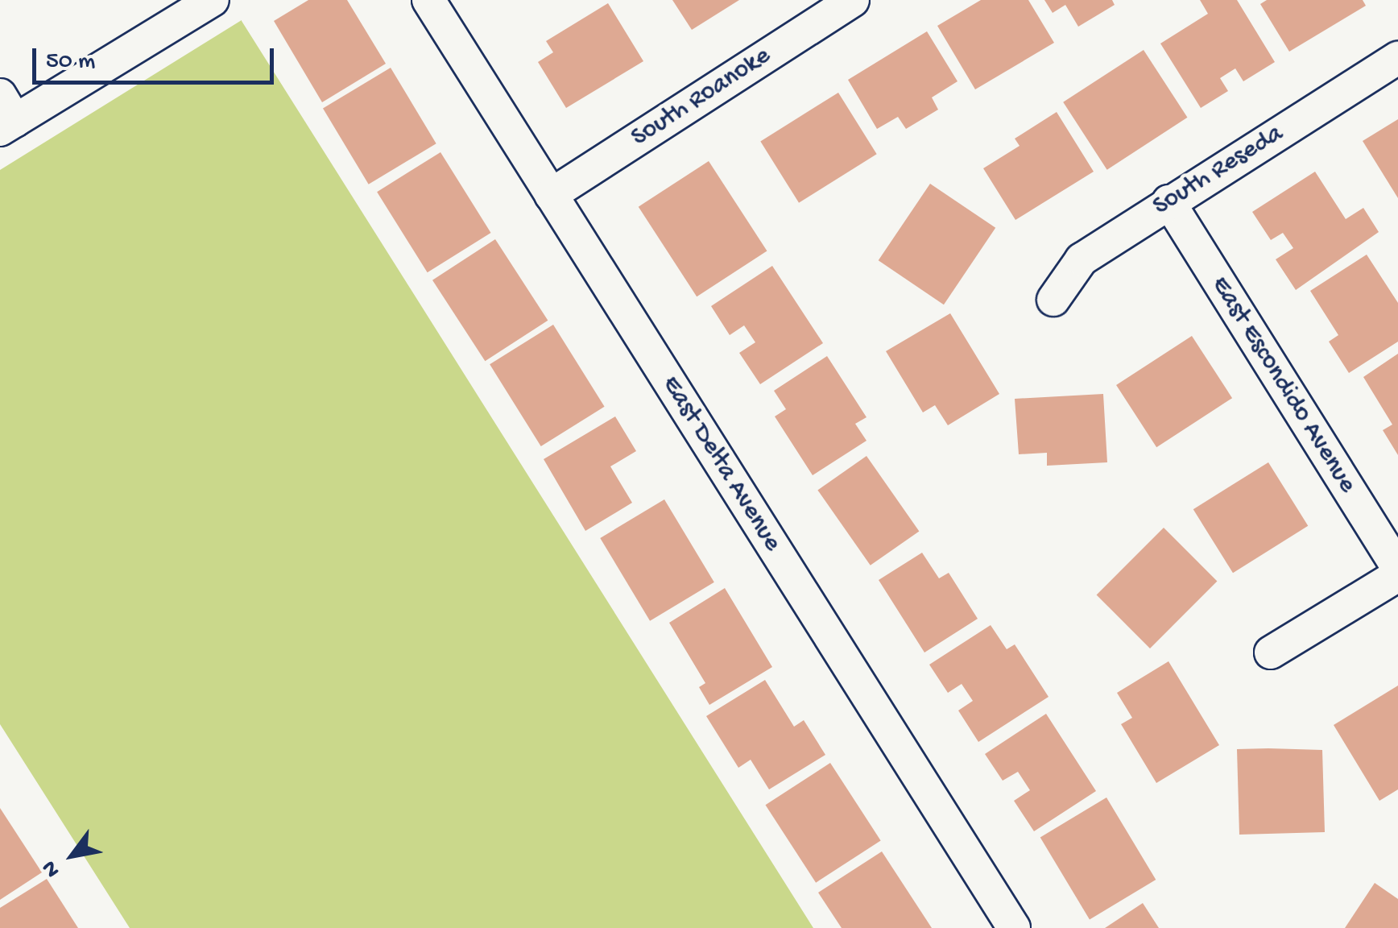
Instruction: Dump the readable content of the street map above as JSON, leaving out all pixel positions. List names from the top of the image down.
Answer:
{
  "streets": {
    "street": [
      "South Roanoke",
      "South Reseda",
      "East Escondido Avenue",
      "East Delta Avenue"
    ]
  },
  "crossings": [
    ["South Roanoke", "East Delta Avenue"],
    ["South Reseda", "East Escondido Avenue"]
  ],
  "scale_bar": "50 m",
  "north": "bottom left"
}
